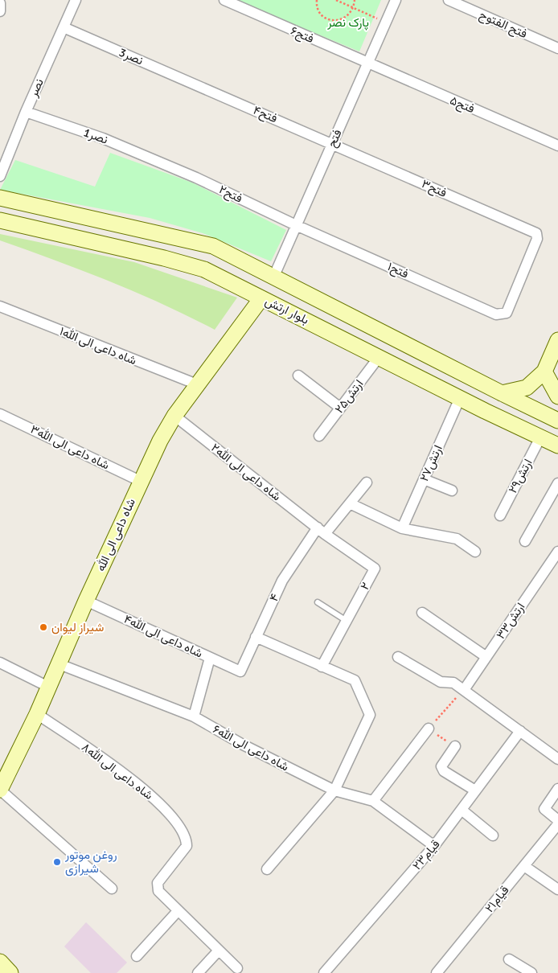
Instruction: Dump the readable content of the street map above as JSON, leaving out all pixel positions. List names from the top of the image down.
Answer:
{
  "streets": {
    "main road": ["بلوار ارتش", "شاه داعی الی الله"],
    "street": [
      "فتح الفتوح",
      "۶فتح",
      "3نصر",
      "نصر",
      "۵فتح",
      "فتح۴",
      "1نصر",
      "فتح",
      "۳فتح",
      "۲فتح",
      "۱فتح",
      "شاه داعی الی الله۱",
      "ارتش۲۵",
      "شاه داعی الی الله۳",
      "ارتش۲۷",
      "شاه داعی الی الله۲",
      "ارتش۲۹",
      "۲",
      "۴",
      "ارتش۳۳",
      "شاه داعی الی الله۴",
      "شاه داعی الی الله۶",
      "شاه داعی الی الله۸",
      "قیام۲۳",
      "قیام۲۱"
    ]
  },
  "crossings": [
    ["۶فتح", "۵فتح"],
    ["۶فتح", "فتح"],
    ["3نصر", "نصر"],
    ["3نصر", "فتح۴"],
    ["نصر", "1نصر"],
    ["۵فتح", "فتح"],
    ["فتح۴", "فتح"],
    ["فتح۴", "۳فتح"],
    ["1نصر", "۲فتح"],
    ["فتح", "۳فتح"],
    ["فتح", "۲فتح"],
    ["فتح", "۱فتح"],
    ["فتح", "بلوار ارتش"],
    ["۳فتح", "۱فتح"],
    ["۲فتح", "۱فتح"],
    ["بلوار ارتش", "ارتش۲۵"],
    ["بلوار ارتش", "ارتش۲۷"],
    ["بلوار ارتش", "ارتش۲۹"],
    ["بلوار ارتش", "شاه داعی الی الله"],
    ["شاه داعی الی الله۱", "شاه داعی الی الله"],
    ["شاه داعی الی الله۳", "شاه داعی الی الله"],
    ["شاه داعی الی الله۲", "شاه داعی الی الله"],
    ["شاه داعی الی الله۲", "۲"],
    ["شاه داعی الی الله۲", "۴"],
    ["شاه داعی الی الله", "شاه داعی الی الله۴"],
    ["شاه داعی الی الله", "شاه داعی الی الله۶"],
    ["شاه داعی الی الله", "شاه داعی الی الله۸"],
    ["۲", "۴"],
    ["۴", "شاه داعی الی الله۴"],
    ["شاه داعی الی الله۶", "قیام۲۳"]
  ],
  "parks": ["پارک نصر"],
  "places": ["شیراز لیوان", "روغن موتور شیرازی"]
}
